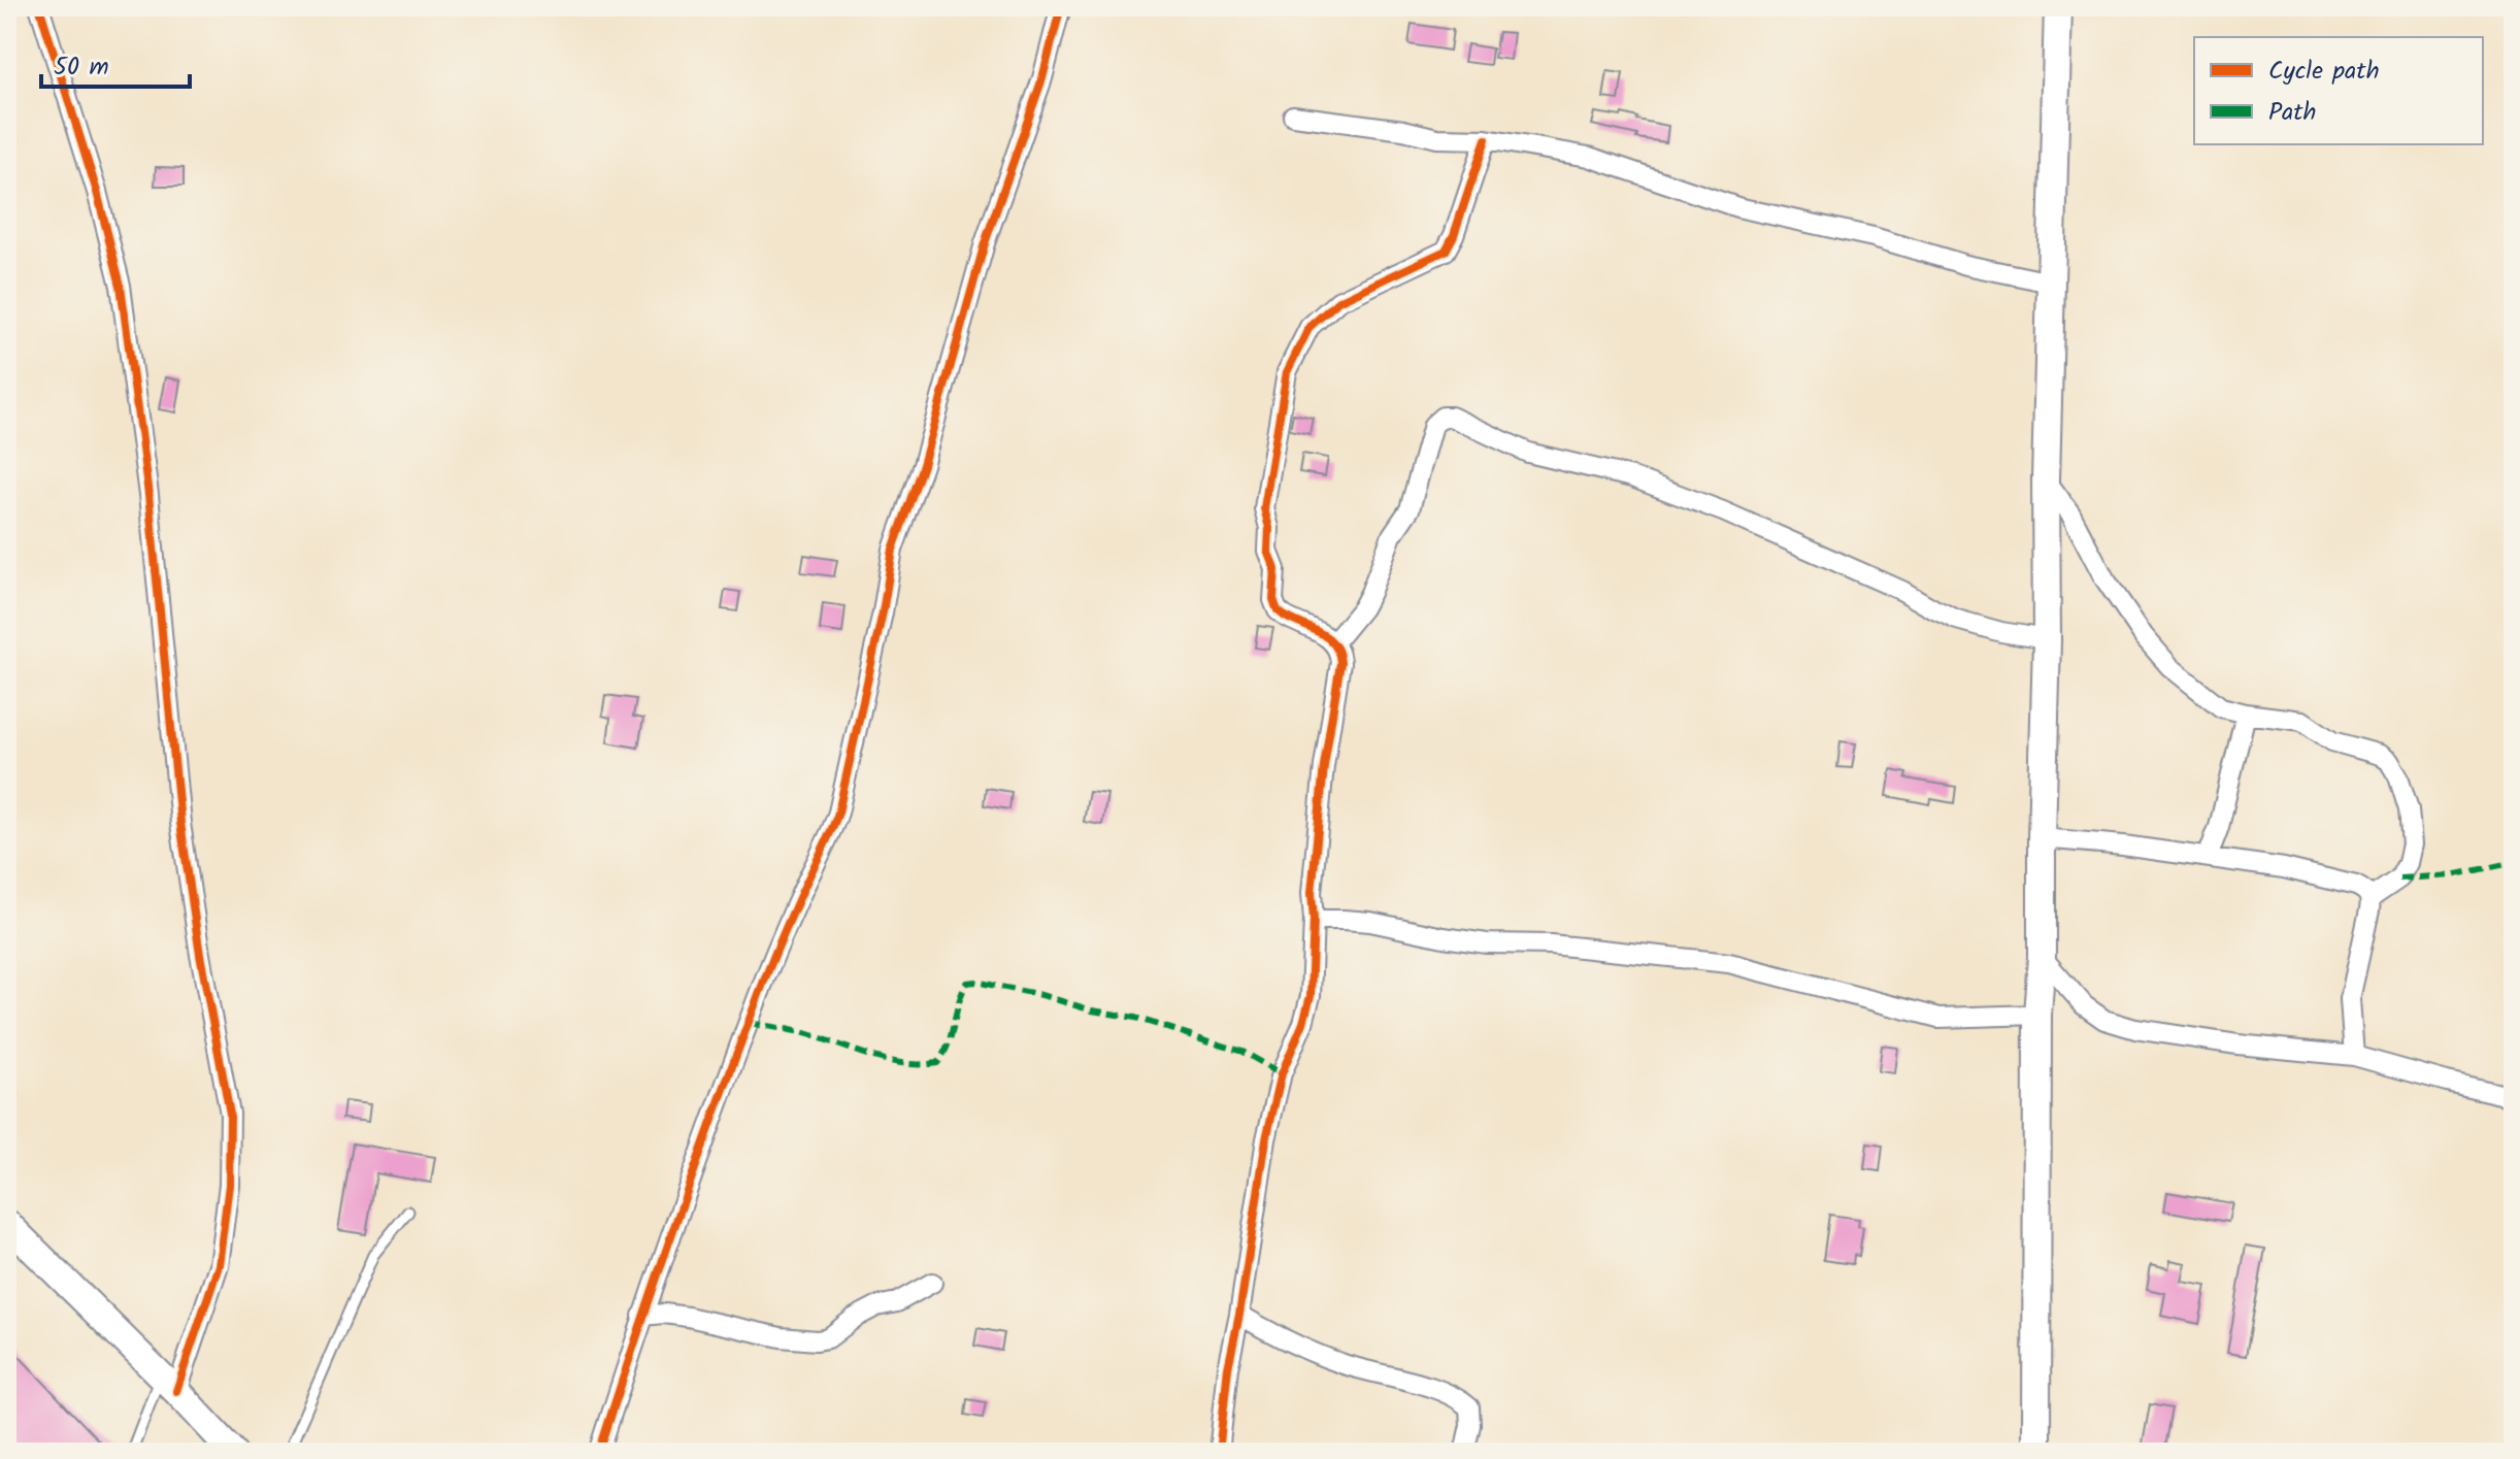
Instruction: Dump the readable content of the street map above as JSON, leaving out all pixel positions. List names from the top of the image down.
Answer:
{
  "legend": ["Cycle path", "Path"],
  "scale_bar": "50 m"
}
